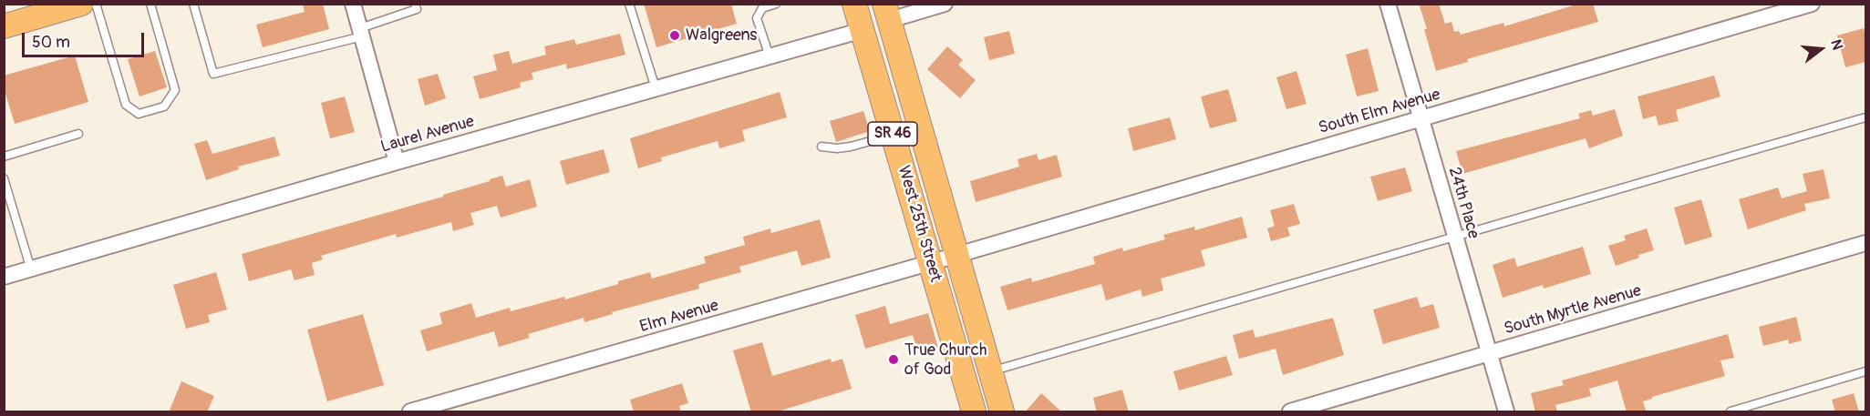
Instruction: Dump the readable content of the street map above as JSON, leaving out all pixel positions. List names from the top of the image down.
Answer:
{
  "streets": {
    "main road": ["SR 46", "West 25th Street"],
    "street": [
      "South Elm Avenue",
      "Laurel Avenue",
      "24th Place",
      "South Myrtle Avenue",
      "Elm Avenue"
    ]
  },
  "crossings": [
    ["South Elm Avenue", "24th Place"],
    ["South Elm Avenue", "West 25th Street"],
    ["South Elm Avenue", "Elm Avenue"],
    ["Laurel Avenue", "West 25th Street"],
    ["24th Place", "South Myrtle Avenue"],
    ["West 25th Street", "Elm Avenue"]
  ],
  "places": ["Walgreens", "True Church of God"],
  "scale_bar": "50 m",
  "north": "right"
}
